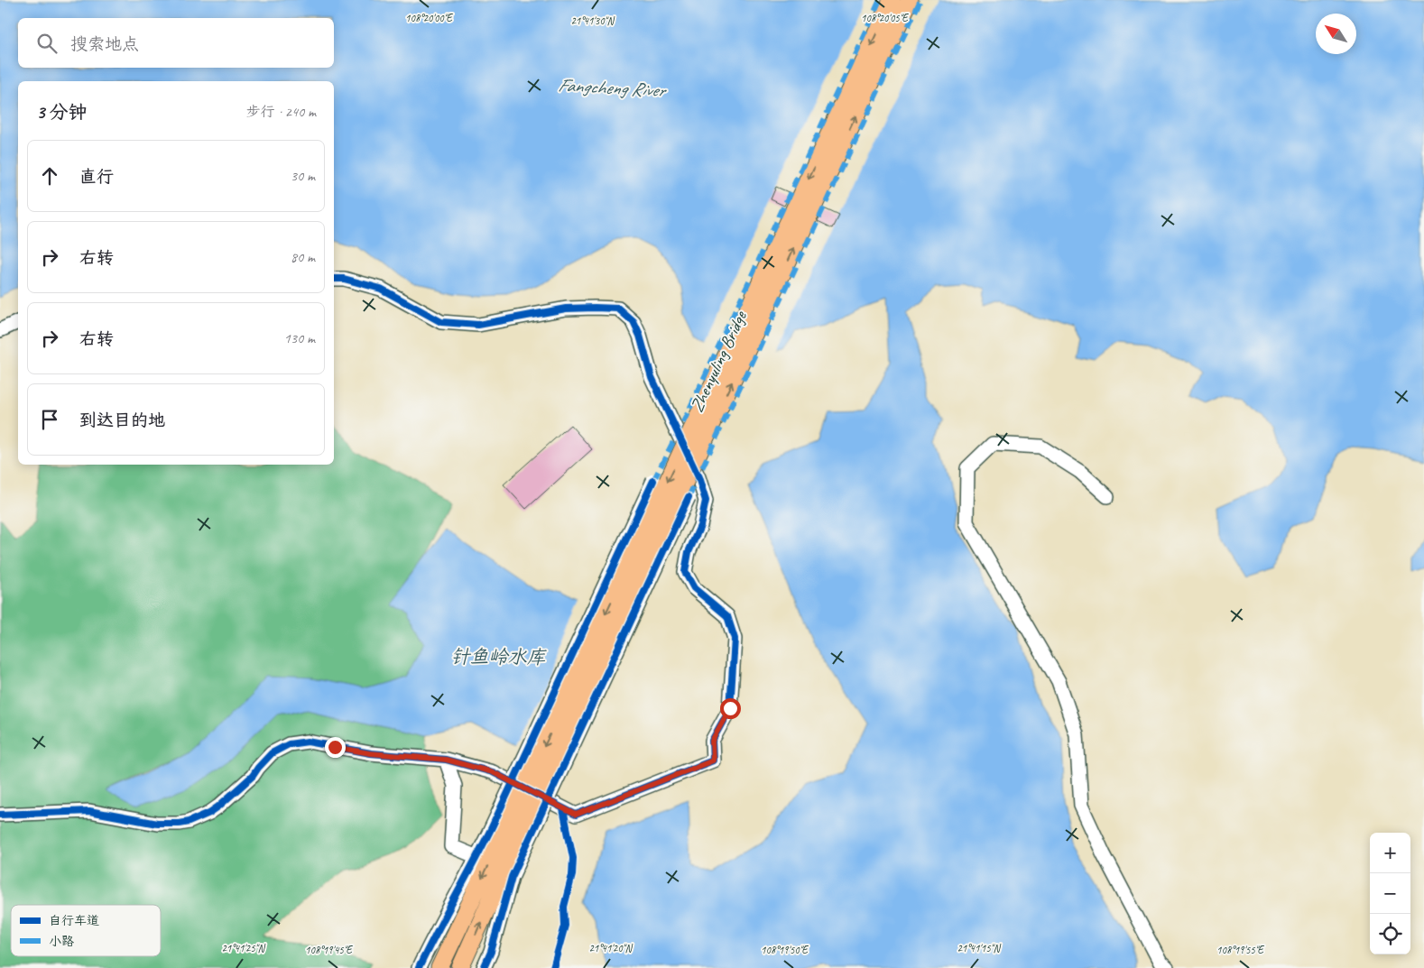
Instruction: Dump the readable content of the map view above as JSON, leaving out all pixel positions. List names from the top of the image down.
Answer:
{
  "streets": {
    "main road": ["Zhenyuling Bridge"]
  },
  "water": ["Fangcheng River", "针鱼岭水库"],
  "legend": ["自行车道", "小路"],
  "north": "top left",
  "page": {
    "search": "搜索地点",
    "heading": ["3 分钟", "步行 · 240 m"],
    "list": [
      ["直行", "30 m"],
      ["右转", "80 m"],
      ["右转", "130 m"],
      "到达目的地"
    ],
    "map_buttons": ["+", "−"]
  },
  "coordinates": [
    "108°20'00\"E",
    "108°20'05\"E",
    "21°41'30\"N",
    "21°41'25\"N",
    "21°41'20\"N",
    "21°41'15\"N",
    "108°19'45\"E",
    "108°19'50\"E",
    "108°19'55\"E"
  ]
}
